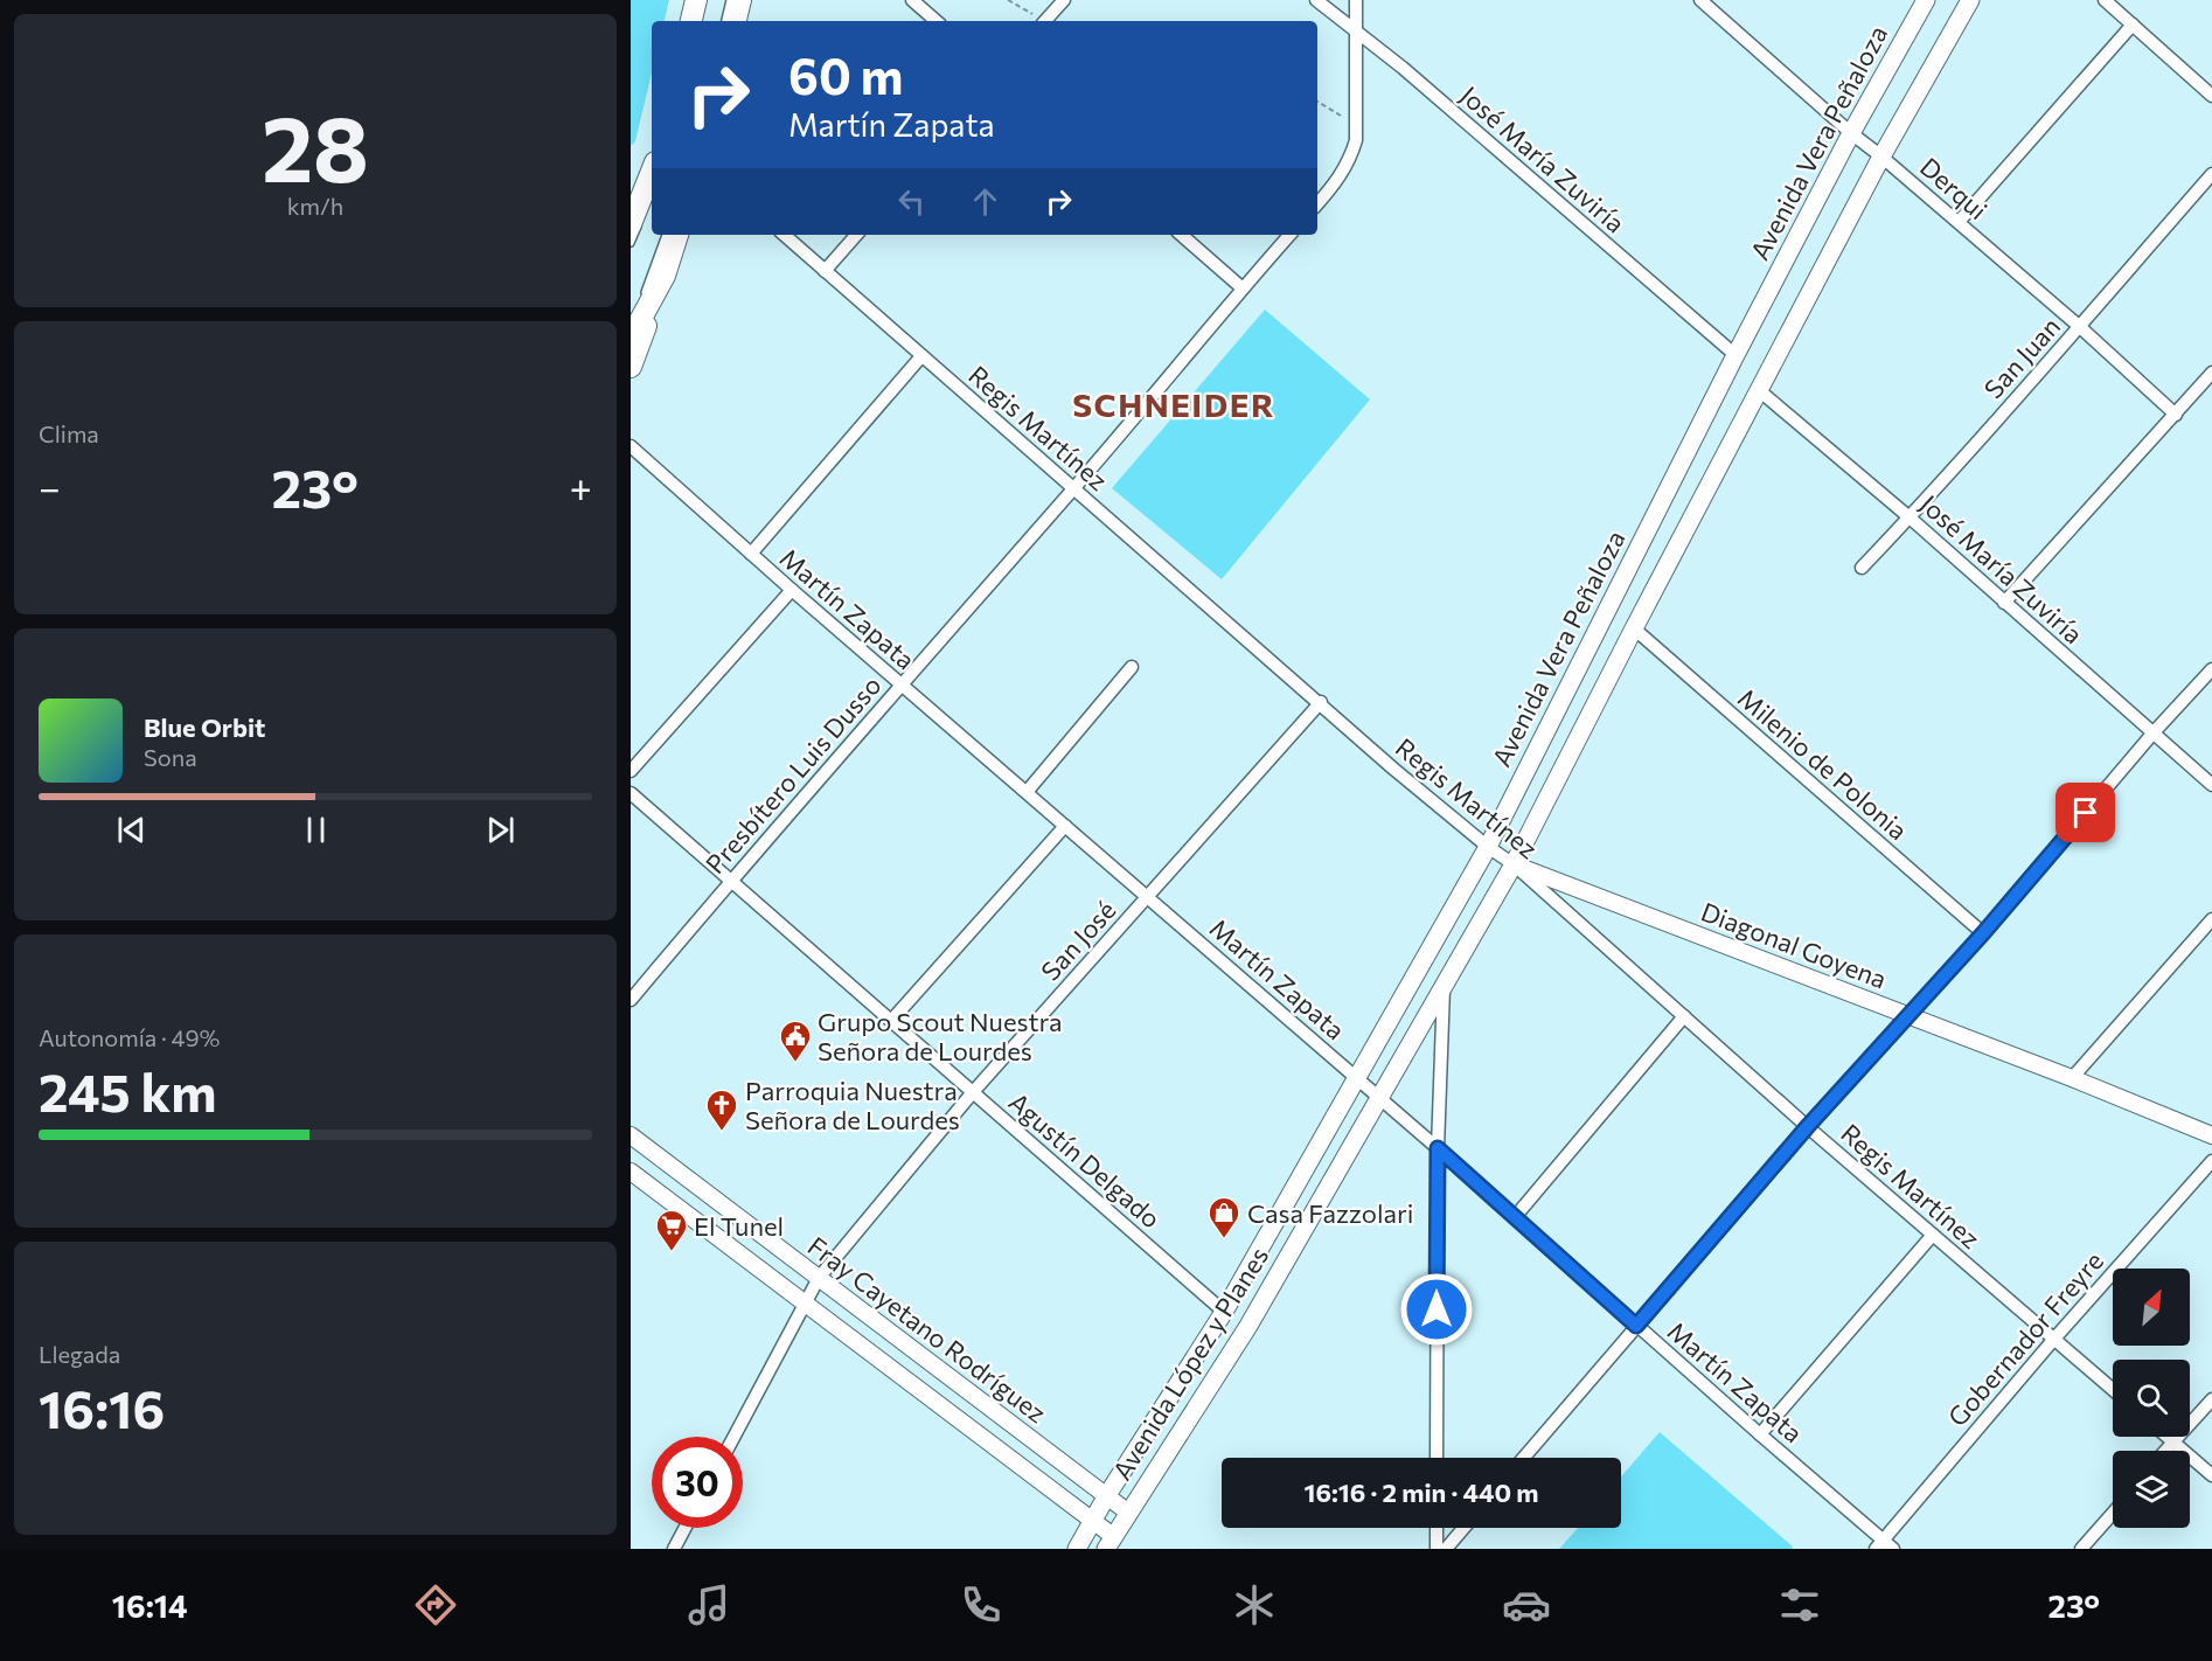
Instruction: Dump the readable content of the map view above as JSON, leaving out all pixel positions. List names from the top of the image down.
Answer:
{
  "streets": {
    "main road": ["Avenida Vera Peñaloza", "Avenida López y Planes"],
    "street": [
      "José María Zuviría",
      "Derqui",
      "San Juan",
      "Regis Martínez",
      "Martín Zapata",
      "Milenio de Polonia",
      "Presbítero Luis Dusso",
      "San José",
      "Diagonal Goyena",
      "Agustín Delgado",
      "Fray Cayetano Rodríguez",
      "Gobernador Freyre"
    ]
  },
  "crossings": [
    ["Avenida Vera Peñaloza", "José María Zuviría"],
    ["Avenida Vera Peñaloza", "Derqui"],
    ["Avenida Vera Peñaloza", "Regis Martínez"],
    ["Avenida Vera Peñaloza", "Martín Zapata"],
    ["Avenida Vera Peñaloza", "Agustín Delgado"],
    ["Avenida Vera Peñaloza", "Avenida López y Planes"],
    ["José María Zuviría", "San Juan"],
    ["Derqui", "San Juan"],
    ["Regis Martínez", "Presbítero Luis Dusso"],
    ["Regis Martínez", "San José"],
    ["Regis Martínez", "Diagonal Goyena"],
    ["Regis Martínez", "Gobernador Freyre"],
    ["Martín Zapata", "Presbítero Luis Dusso"],
    ["Martín Zapata", "San José"],
    ["Martín Zapata", "Gobernador Freyre"],
    ["Martín Zapata", "Avenida López y Planes"],
    ["Presbítero Luis Dusso", "Agustín Delgado"],
    ["San José", "Agustín Delgado"],
    ["San José", "Fray Cayetano Rodríguez"],
    ["Agustín Delgado", "Avenida López y Planes"],
    ["Fray Cayetano Rodríguez", "Avenida López y Planes"]
  ],
  "districts": ["SCHNEIDER"],
  "places": {
    "public building": ["Grupo Scout Nuestra Señora de Lourdes"],
    "church": ["Parroquia Nuestra Señora de Lourdes"],
    "shop": ["Casa Fazzolari"],
    "supermarket": ["El Tunel"]
  },
  "north": "top right",
  "page": {
    "tile": [
      ["28", "km/h"],
      "Clima",
      ["Autonomía · 49%", "245 km"],
      ["Llegada", "16:16"]
    ],
    "turn": ["60 m", "Martín Zapata"],
    "heat": ["−", "23°", "+"],
    "song": ["Blue Orbit", "Sona"],
    "limit": "30",
    "trip": "16:16 · 2 min · 440 m",
    "tabs": ["16:14", "23°"]
  }
}
